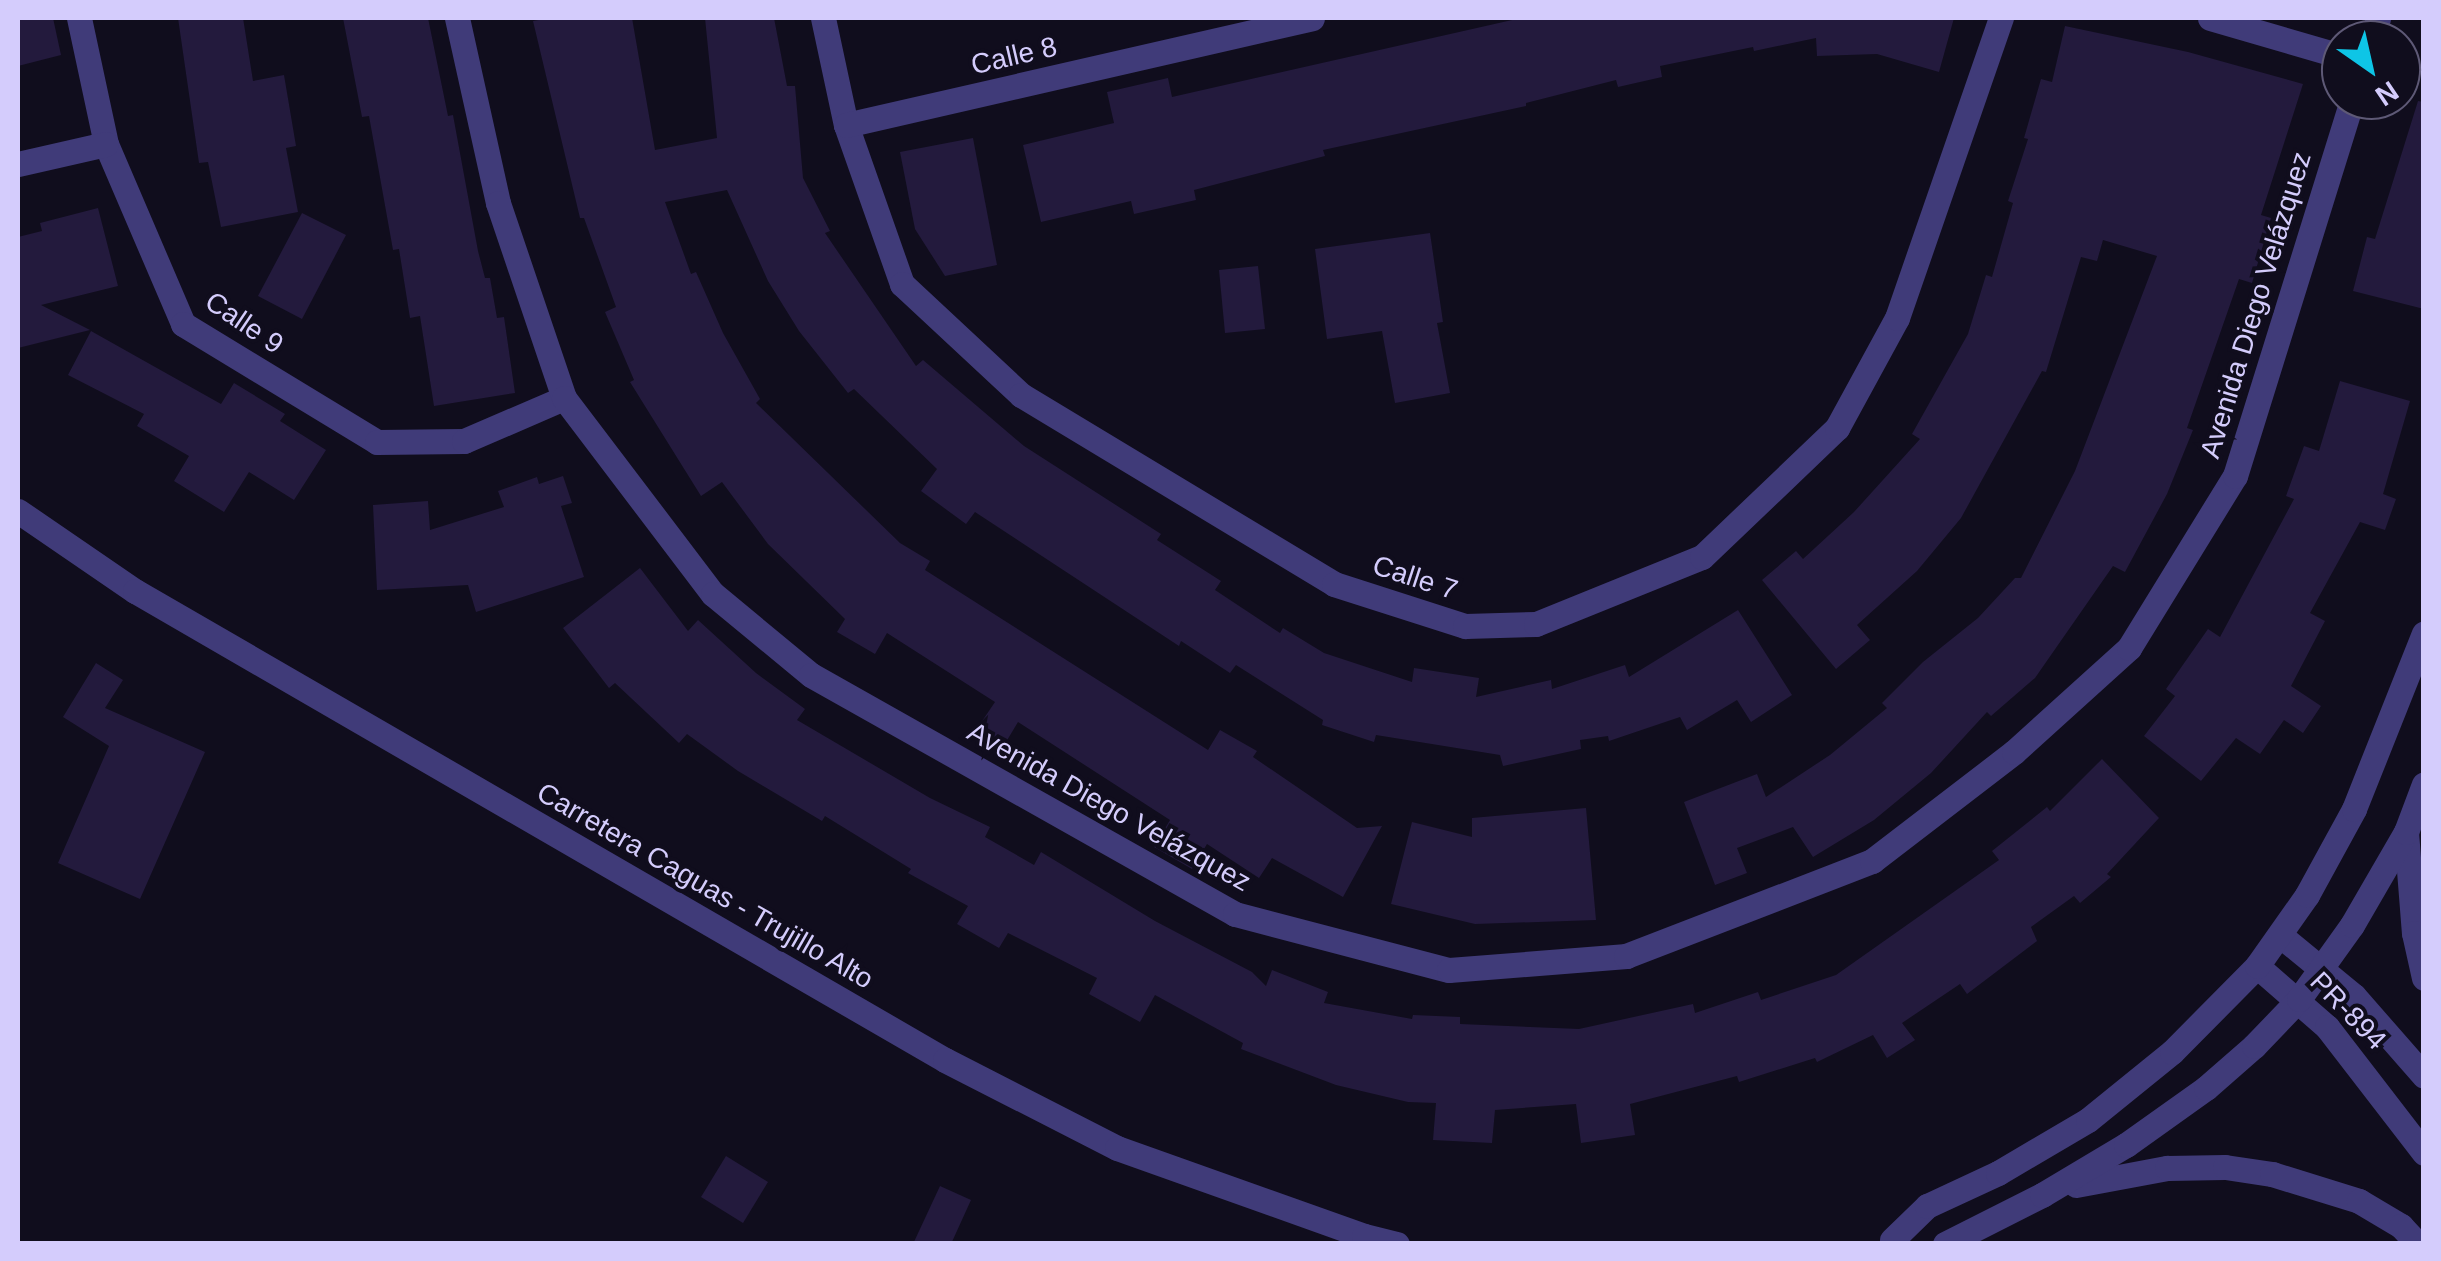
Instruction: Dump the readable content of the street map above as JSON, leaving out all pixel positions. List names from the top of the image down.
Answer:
{
  "streets": {
    "street": [
      "Calle 8",
      "Avenida Diego Velázquez",
      "Calle 9",
      "Calle 7",
      "Carretera Caguas - Trujillo Alto",
      "PR-894"
    ]
  },
  "crossings": [
    ["Calle 8", "Calle 7"],
    ["Avenida Diego Velázquez", "Calle 9"]
  ],
  "north": "bottom right"
}
